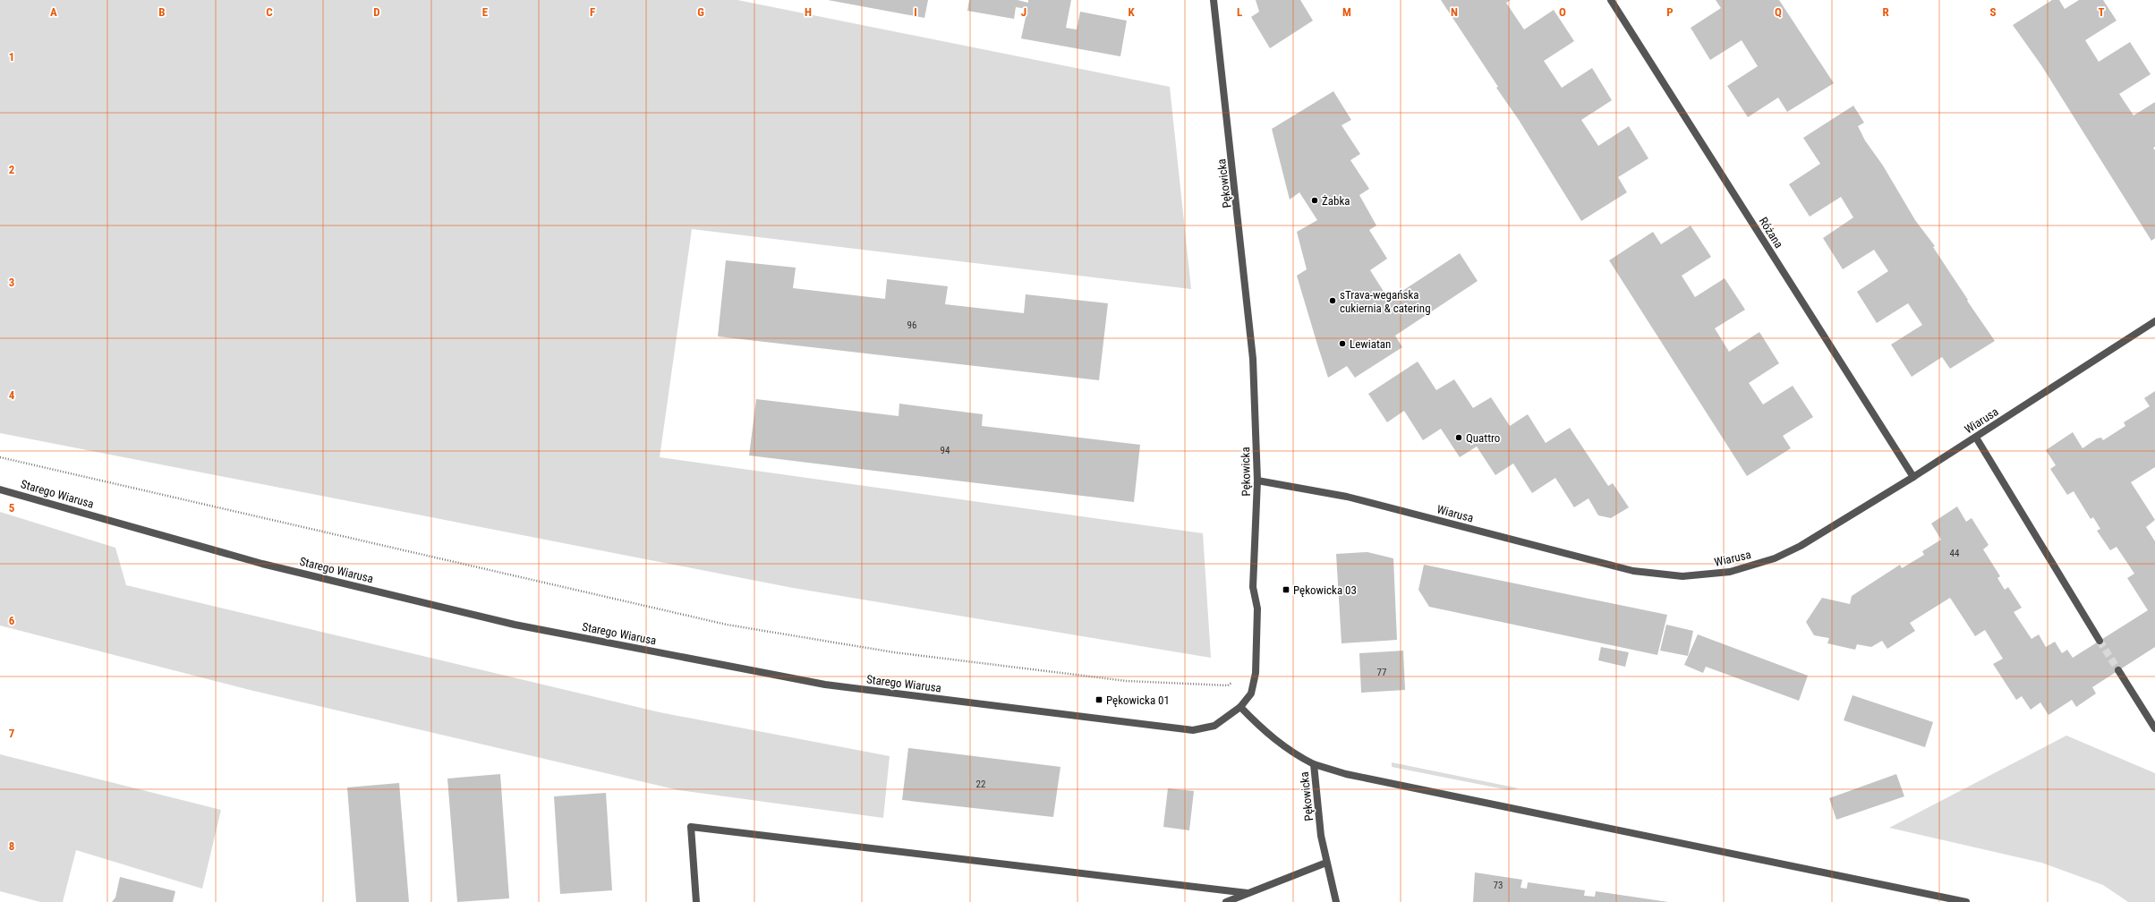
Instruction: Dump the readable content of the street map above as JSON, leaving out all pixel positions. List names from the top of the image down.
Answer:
{
  "streets": {
    "street": [
      "Pękowicka",
      "Różana",
      "Wiarusa",
      "Starego Wiarusa"
    ]
  },
  "crossings": [
    ["Pękowicka", "Wiarusa"],
    ["Pękowicka", "Starego Wiarusa"],
    ["Różana", "Wiarusa"]
  ],
  "places": {
    "other": [
      "Żabka",
      "sTrava-wegańska cukiernia & catering",
      "Lewiatan",
      "Quattro"
    ],
    "transit": ["Pękowicka 03", "Pękowicka 01"]
  },
  "house_numbers": [
    "96",
    "94",
    "44",
    "77",
    "22",
    "73"
  ],
  "grid": {
    "columns": [
      "A",
      "B",
      "C",
      "D",
      "E",
      "F",
      "G",
      "H",
      "I",
      "J",
      "K",
      "L",
      "M",
      "N",
      "O",
      "P",
      "Q",
      "R",
      "S",
      "T"
    ],
    "rows": [
      "1",
      "2",
      "3",
      "4",
      "5",
      "6",
      "7",
      "8"
    ]
  }
}
